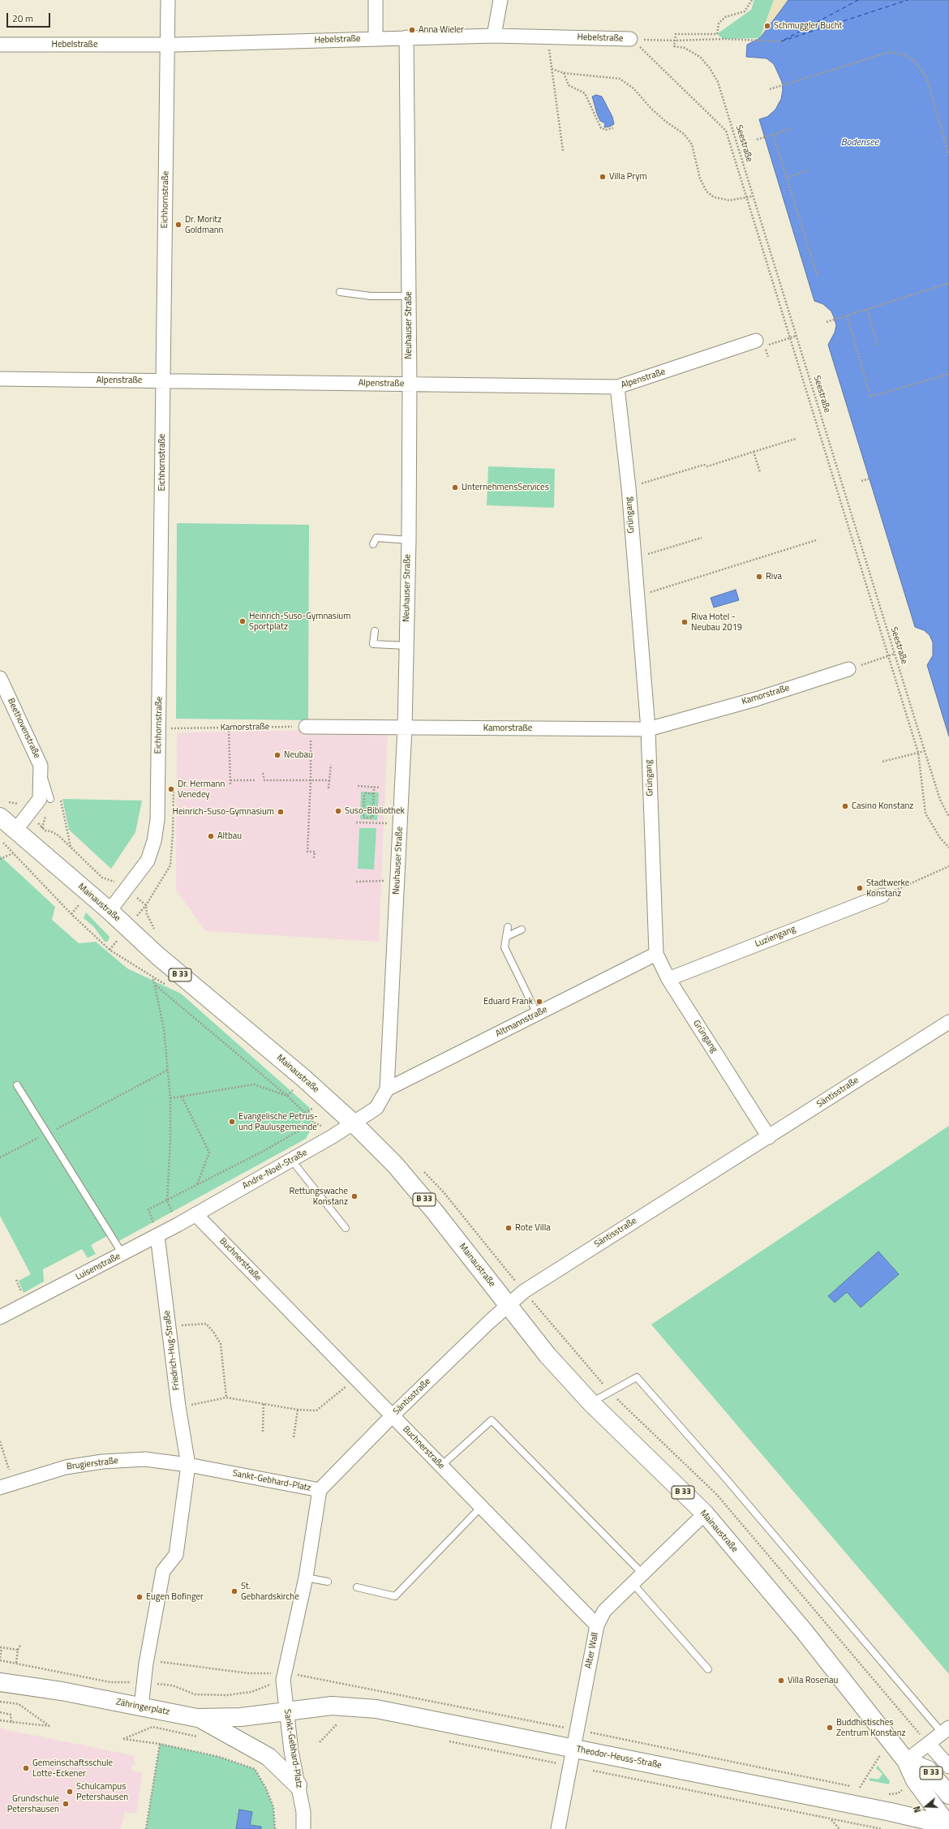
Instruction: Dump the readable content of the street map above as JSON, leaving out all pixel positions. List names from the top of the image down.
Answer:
{
  "streets": {
    "main road": [
      "Mainaustraße",
      "B 33",
      "Zähringerplatz",
      "Theodor-Heuss-Straße"
    ],
    "street": [
      "Hebelstraße",
      "Eichhornstraße",
      "Neuhauser Straße",
      "Alpenstraße",
      "Grüngang",
      "Kamorstraße",
      "Beethovenstraße",
      "Luziengang",
      "Altmannstraße",
      "Säntisstraße",
      "Andre-Noel-Straße",
      "Buchnerstraße",
      "Luisenstraße",
      "Friedrich-Hug-Straße",
      "Brugierstraße",
      "Sankt-Gebhard-Platz",
      "Alter Wall"
    ],
    "path": ["Seestraße"]
  },
  "crossings": [
    ["Hebelstraße", "Seestraße"],
    ["Hebelstraße", "Eichhornstraße"],
    ["Hebelstraße", "Neuhauser Straße"],
    ["Eichhornstraße", "Alpenstraße"],
    ["Eichhornstraße", "Kamorstraße"],
    ["Eichhornstraße", "Mainaustraße"],
    ["Neuhauser Straße", "Alpenstraße"],
    ["Neuhauser Straße", "Kamorstraße"],
    ["Neuhauser Straße", "Mainaustraße"],
    ["Neuhauser Straße", "Altmannstraße"],
    ["Neuhauser Straße", "Andre-Noel-Straße"],
    ["Alpenstraße", "Grüngang"],
    ["Grüngang", "Kamorstraße"],
    ["Grüngang", "Luziengang"],
    ["Grüngang", "Altmannstraße"],
    ["Grüngang", "Säntisstraße"],
    ["Beethovenstraße", "Mainaustraße"],
    ["Mainaustraße", "Säntisstraße"],
    ["Mainaustraße", "Andre-Noel-Straße"],
    ["Mainaustraße", "Alter Wall"],
    ["Mainaustraße", "Theodor-Heuss-Straße"],
    ["Säntisstraße", "Buchnerstraße"],
    ["Säntisstraße", "Sankt-Gebhard-Platz"],
    ["Andre-Noel-Straße", "Buchnerstraße"],
    ["Andre-Noel-Straße", "Luisenstraße"],
    ["Buchnerstraße", "Luisenstraße"],
    ["Buchnerstraße", "Alter Wall"],
    ["Luisenstraße", "Friedrich-Hug-Straße"],
    ["Friedrich-Hug-Straße", "Brugierstraße"],
    ["Friedrich-Hug-Straße", "Sankt-Gebhard-Platz"],
    ["Brugierstraße", "Sankt-Gebhard-Platz"],
    ["Sankt-Gebhard-Platz", "Zähringerplatz"],
    ["Sankt-Gebhard-Platz", "Theodor-Heuss-Straße"],
    ["Alter Wall", "Theodor-Heuss-Straße"],
    ["Zähringerplatz", "Theodor-Heuss-Straße"]
  ],
  "water": ["Bodensee"],
  "places": [
    "Schmuggler Bucht",
    "Anna Wieler",
    "Villa Prym",
    "Dr. Moritz Goldmann",
    "UnternehmensServices",
    "Riva",
    "Heinrich-Suso-Gymnasium Sportplatz",
    "Riva Hotel - Neubau 2019",
    "Neubau",
    "Dr. Hermann Venedey",
    "Casino Konstanz",
    "Suso-Bibliothek",
    "Heinrich-Suso-Gymnasium",
    "Altbau",
    "Stadtwerke Konstanz",
    "Eduard Frank",
    "Evangelische Petrus- und Paulusgemeinde",
    "Rettungswache Konstanz",
    "Rote Villa",
    "St. Gebhardskirche",
    "Eugen Bofinger",
    "Villa Rosenau",
    "Buddhistisches Zentrum Konstanz",
    "Gemeinschaftsschule Lotte-Eckener",
    "Schulcampus Petershausen",
    "Grundschule Petershausen"
  ],
  "scale_bar": "20 m",
  "north": "left"
}
